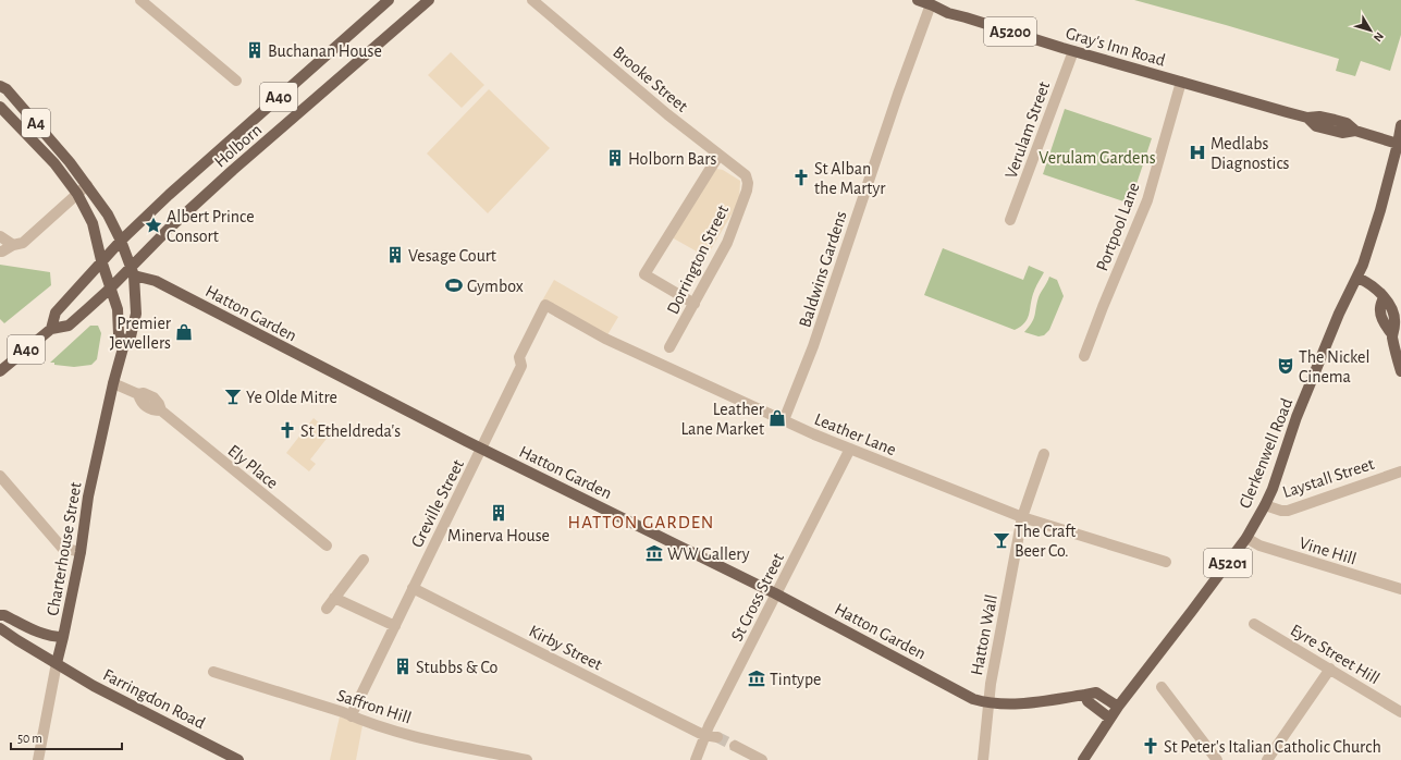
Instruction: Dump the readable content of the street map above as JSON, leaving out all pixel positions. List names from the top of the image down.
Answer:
{
  "streets": {
    "main road": [
      "A5200",
      "Gray's Inn Road",
      "A40",
      "A4",
      "Holborn",
      "Hatton Garden",
      "Clerkenwell Road",
      "Charterhouse Street",
      "A5201",
      "Farringdon Road"
    ],
    "street": [
      "Brooke Street",
      "Verulam Street",
      "Portpool Lane",
      "Dorrington Street",
      "Baldwins Gardens",
      "Leather Lane",
      "Ely Place",
      "Laystall Street",
      "Greville Street",
      "Vine Hill",
      "St Cross Street",
      "Hatton Wall",
      "Kirby Street",
      "Eyre Street Hill",
      "Saffron Hill"
    ]
  },
  "crossings": [
    ["Gray's Inn Road", "Verulam Street"],
    ["Gray's Inn Road", "Portpool Lane"],
    ["Gray's Inn Road", "Baldwins Gardens"],
    ["Gray's Inn Road", "Clerkenwell Road"],
    ["Brooke Street", "Dorrington Street"],
    ["A40", "A4"],
    ["A40", "Holborn"],
    ["A40", "Hatton Garden"],
    ["A40", "Charterhouse Street"],
    ["A4", "Holborn"],
    ["A4", "Hatton Garden"],
    ["A4", "Charterhouse Street"],
    ["Holborn", "Hatton Garden"],
    ["Holborn", "Charterhouse Street"],
    ["Baldwins Gardens", "Leather Lane"],
    ["Hatton Garden", "Clerkenwell Road"],
    ["Hatton Garden", "Greville Street"],
    ["Hatton Garden", "Charterhouse Street"],
    ["Hatton Garden", "St Cross Street"],
    ["Hatton Garden", "Hatton Wall"],
    ["Leather Lane", "Greville Street"],
    ["Leather Lane", "St Cross Street"],
    ["Leather Lane", "Hatton Wall"],
    ["Clerkenwell Road", "Laystall Street"],
    ["Clerkenwell Road", "Vine Hill"],
    ["Ely Place", "Charterhouse Street"],
    ["Greville Street", "Kirby Street"],
    ["Greville Street", "Saffron Hill"],
    ["Charterhouse Street", "Farringdon Road"],
    ["St Cross Street", "Kirby Street"]
  ],
  "districts": ["HATTON GARDEN"],
  "parks": ["Verulam Gardens"],
  "places": {
    "building": [
      "Buchanan House",
      "Holborn Bars",
      "Vesage Court",
      "Minerva House",
      "Stubbs & Co"
    ],
    "hospital": ["Medlabs Diagnostics"],
    "church": ["St Alban the Martyr", "St Etheldreda's", "St Peter's Italian Catholic Church"],
    "place": ["Albert Prince Consort"],
    "sports": ["Gymbox"],
    "shop": ["Premier Jewellers", "Leather Lane Market"],
    "theatre": ["The Nickel Cinema"],
    "bar": ["Ye Olde Mitre", "The Craft Beer Co."],
    "museum": ["WW Gallery", "Tintype"]
  },
  "scale_bar": "50 m",
  "north": "bottom right"
}
